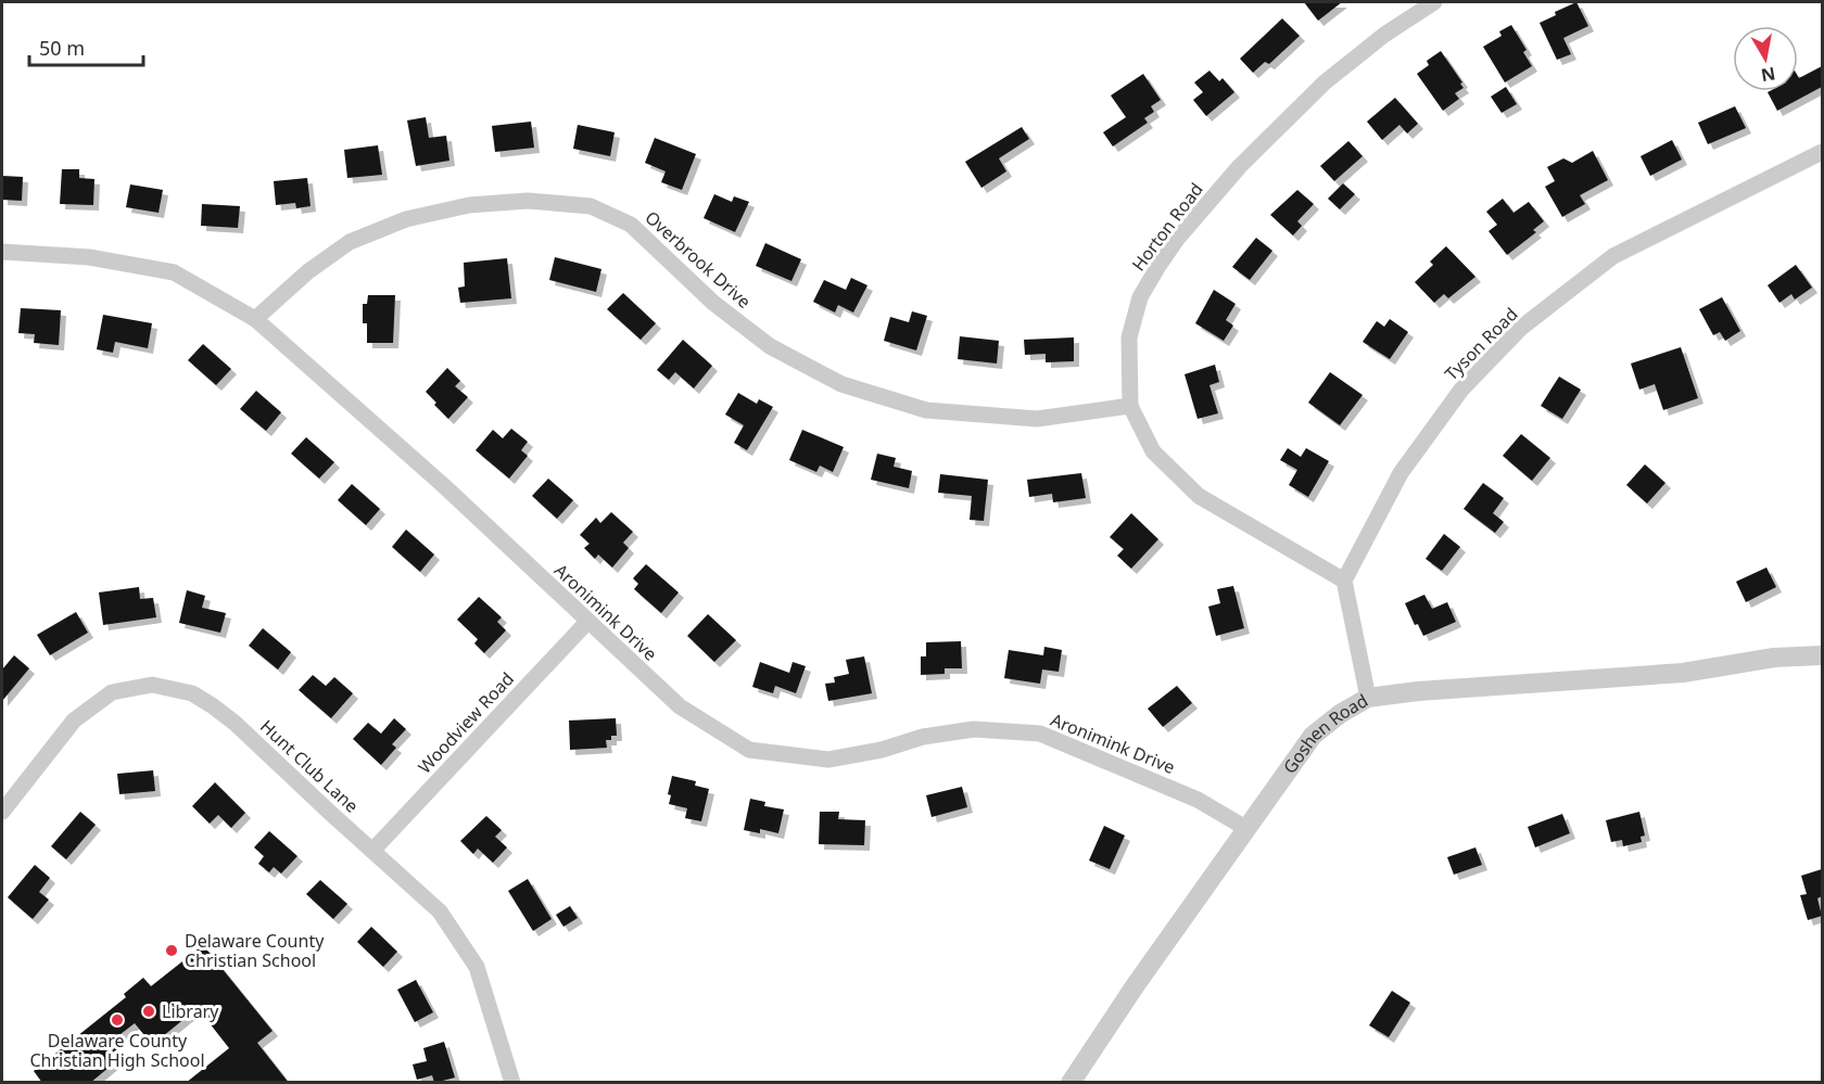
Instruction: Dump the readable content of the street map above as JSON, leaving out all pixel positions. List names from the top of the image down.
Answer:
{
  "streets": {
    "street": [
      "Horton Road",
      "Overbrook Drive",
      "Tyson Road",
      "Aronimink Drive",
      "Woodview Road",
      "Goshen Road",
      "Hunt Club Lane"
    ]
  },
  "crossings": [
    ["Horton Road", "Overbrook Drive"],
    ["Horton Road", "Tyson Road"],
    ["Overbrook Drive", "Aronimink Drive"],
    ["Aronimink Drive", "Woodview Road"],
    ["Aronimink Drive", "Goshen Road"],
    ["Woodview Road", "Hunt Club Lane"]
  ],
  "places": ["Delaware County Christian School", "Library", "Delaware County Christian High School"],
  "scale_bar": "50 m",
  "north": "bottom"
}
